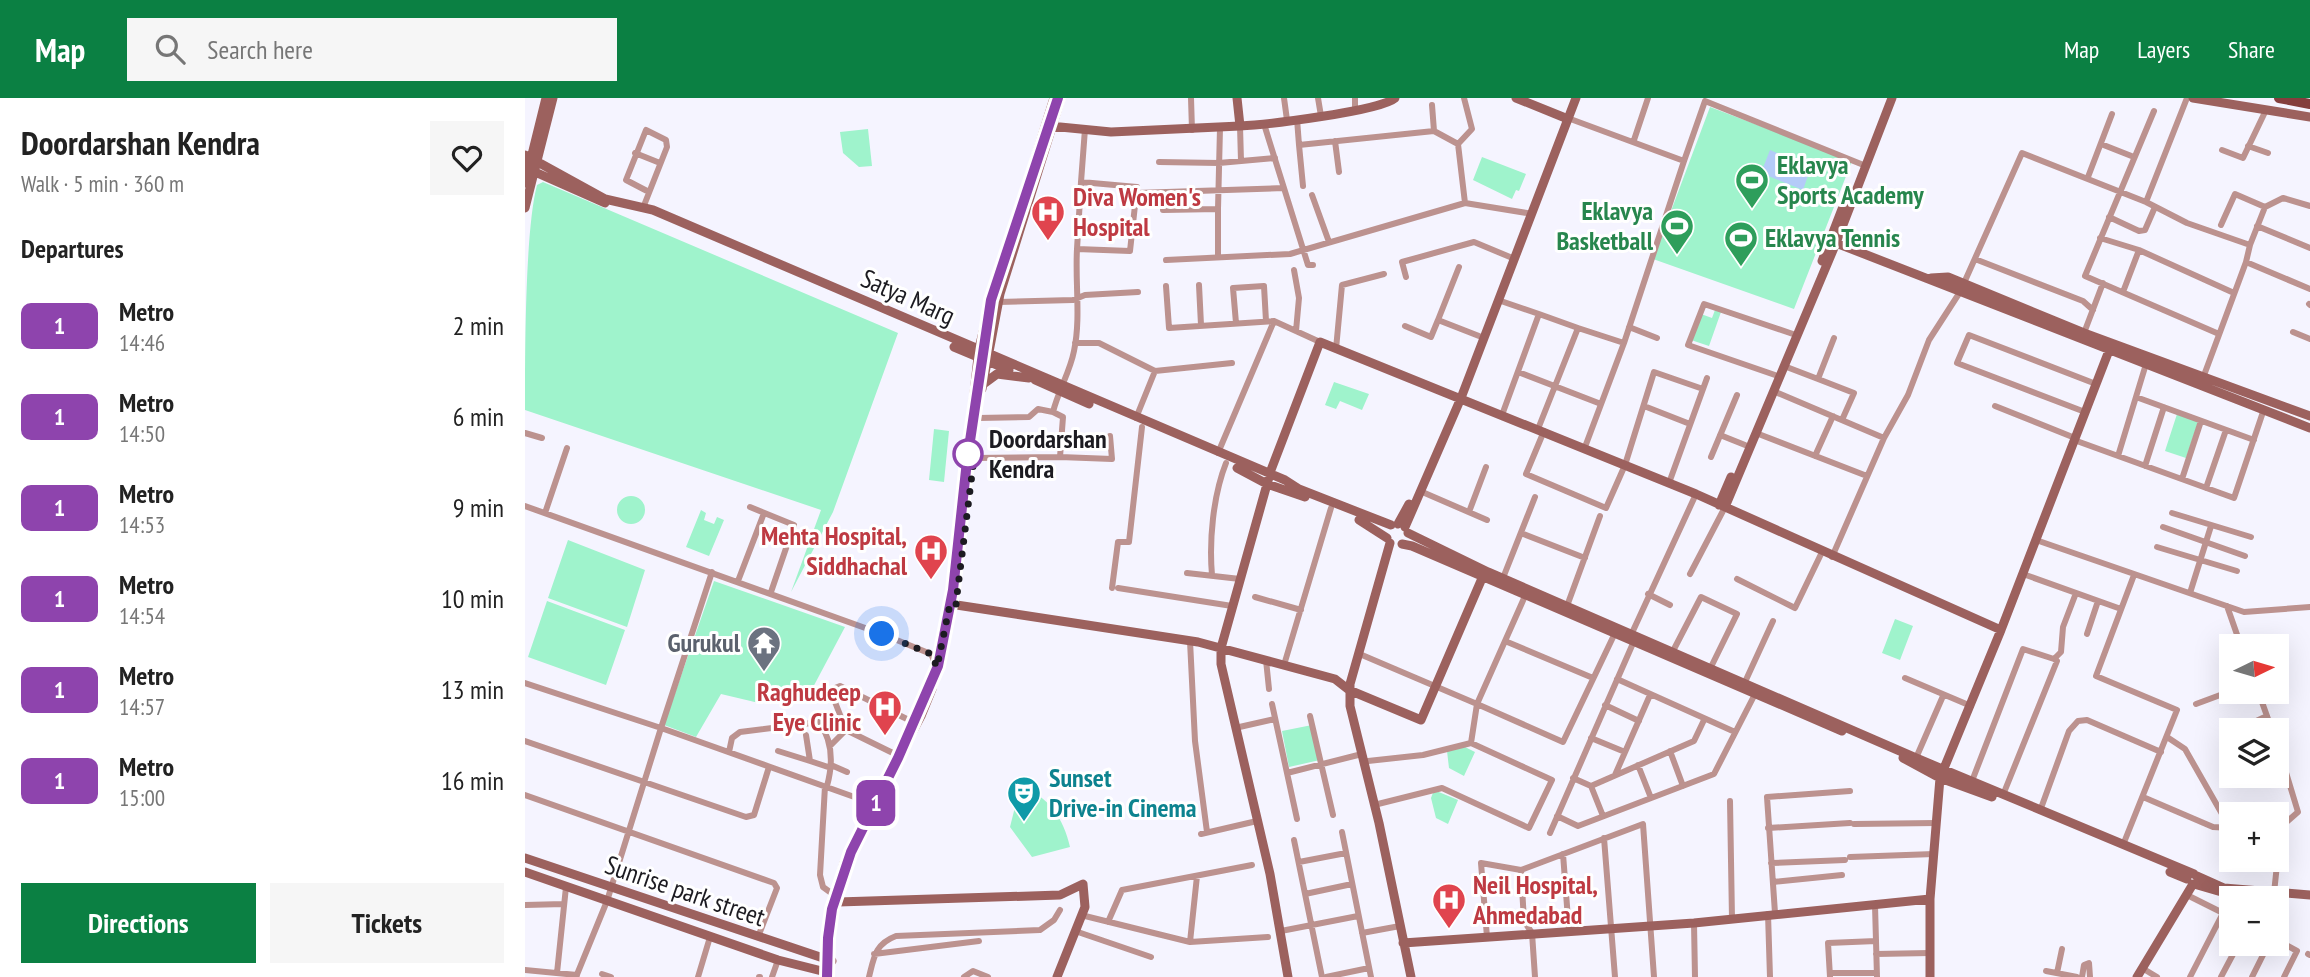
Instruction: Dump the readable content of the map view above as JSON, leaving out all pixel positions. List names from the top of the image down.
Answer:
{
  "streets": {
    "street": ["Satya Marg", "Sunrise park street"]
  },
  "places": {
    "sports": ["Eklavya Sports Academy", "Eklavya Basketball", "Eklavya Tennis"],
    "hospital": [
      "Diva Women's Hospital",
      "Mehta Hospital, Siddhachal",
      "Raghudeep Eye Clinic",
      "Neil Hospital, Ahmedabad"
    ],
    "other": ["Doordarshan Kendra"],
    "temple": ["Gurukul"],
    "theatre": ["Sunset Drive-in Cinema"]
  },
  "lines": ["metro line 1"],
  "north": "right",
  "page": {
    "header": "Map",
    "search": "Search here",
    "nav": ["Map", "Layers", "Share"],
    "heading": [
      ["Doordarshan Kendra", "Walk · 5 min · 360 m"],
      "Departures"
    ],
    "on_map": "1",
    "list": [
      {
        "mark": "1",
        "name": "Metro",
        "note": "14:46",
        "value": "2 min"
      },
      {
        "mark": "1",
        "name": "Metro",
        "note": "14:50",
        "value": "6 min"
      },
      {
        "mark": "1",
        "name": "Metro",
        "note": "14:53",
        "value": "9 min"
      },
      {
        "mark": "1",
        "name": "Metro",
        "note": "14:54",
        "value": "10 min"
      },
      {
        "mark": "1",
        "name": "Metro",
        "note": "14:57",
        "value": "13 min"
      },
      {
        "mark": "1",
        "name": "Metro",
        "note": "15:00",
        "value": "16 min"
      }
    ],
    "map_buttons": ["+", "−"],
    "buttons": ["Directions", "Tickets"]
  }
}
